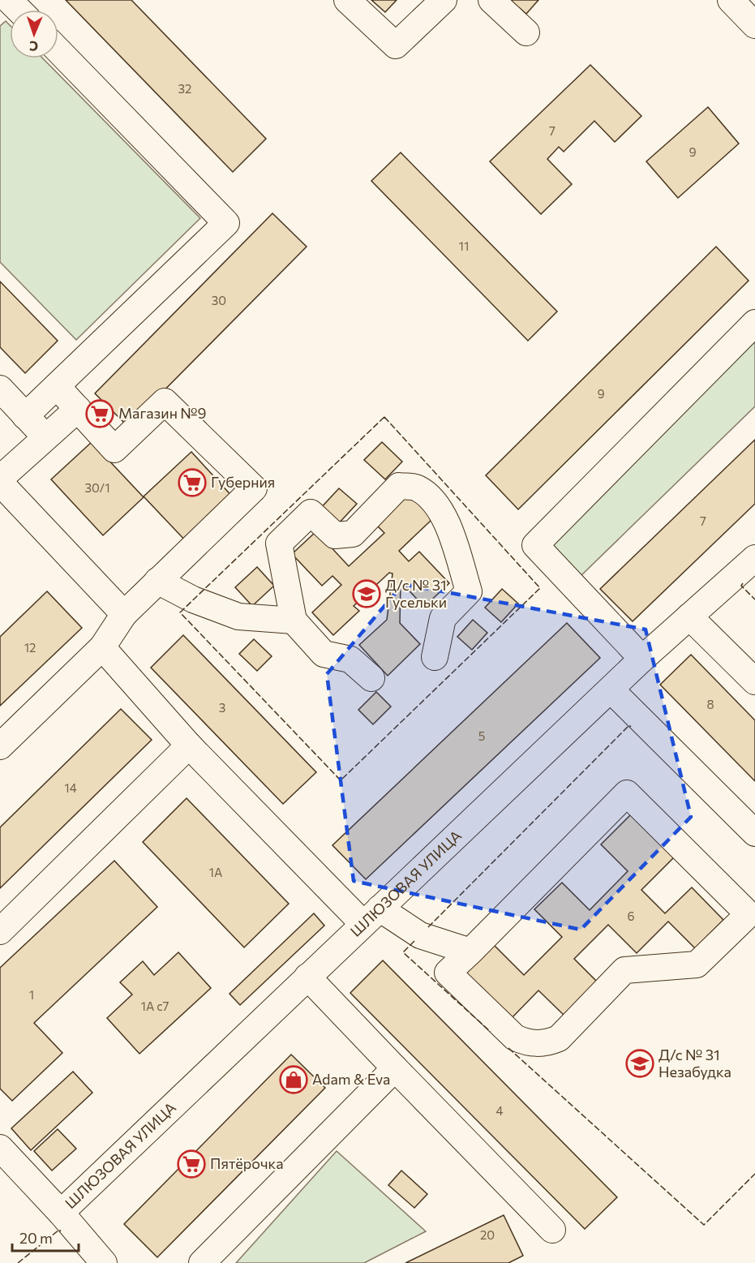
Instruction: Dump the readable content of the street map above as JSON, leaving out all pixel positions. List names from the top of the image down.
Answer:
{
  "streets": {
    "street": ["ШЛЮЗОВАЯ УЛИЦА"]
  },
  "places": {
    "supermarket": ["Магазин №9", "Губерния", "Пятёрочка"],
    "school or university": ["Д/с № 31 Гусельки", "Д/с № 31 Незабудка"],
    "shop": ["Adam & Eva"]
  },
  "house_numbers": [
    "32",
    "7",
    "9",
    "11",
    "30",
    "9",
    "30/1",
    "7",
    "12",
    "8",
    "3",
    "5",
    "14",
    "1А",
    "6",
    "1",
    "1А с7",
    "4",
    "20"
  ],
  "scale_bar": "20 m",
  "north": "bottom"
}
